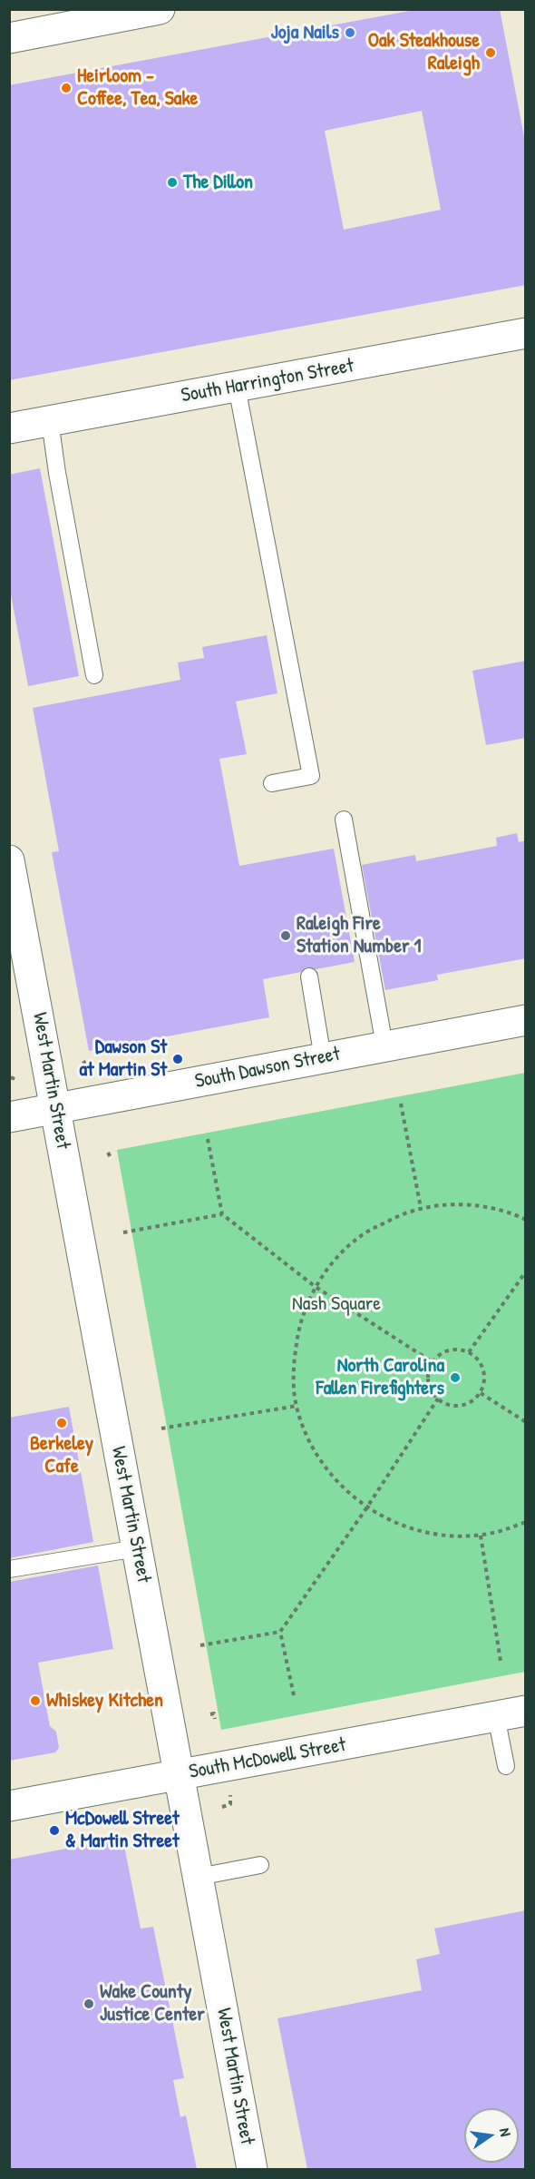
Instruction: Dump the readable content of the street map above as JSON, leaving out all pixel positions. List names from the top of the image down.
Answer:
{
  "streets": {
    "street": [
      "South Harrington Street",
      "South Dawson Street",
      "West Martin Street",
      "South McDowell Street"
    ]
  },
  "crossings": [
    ["South Dawson Street", "West Martin Street"],
    ["West Martin Street", "South McDowell Street"]
  ],
  "parks": ["Nash Square"],
  "places": [
    "Joja Nails",
    "Oak Steakhouse Raleigh",
    "Heirloom - Coffee, Tea, Sake",
    "The Dillon",
    "Raleigh Fire Station Number 1",
    "Dawson St at Martin St",
    "North Carolina Fallen Firefighters",
    "Berkeley Cafe",
    "Whiskey Kitchen",
    "McDowell Street & Martin Street",
    "Wake County Justice Center"
  ],
  "north": "right"
}
